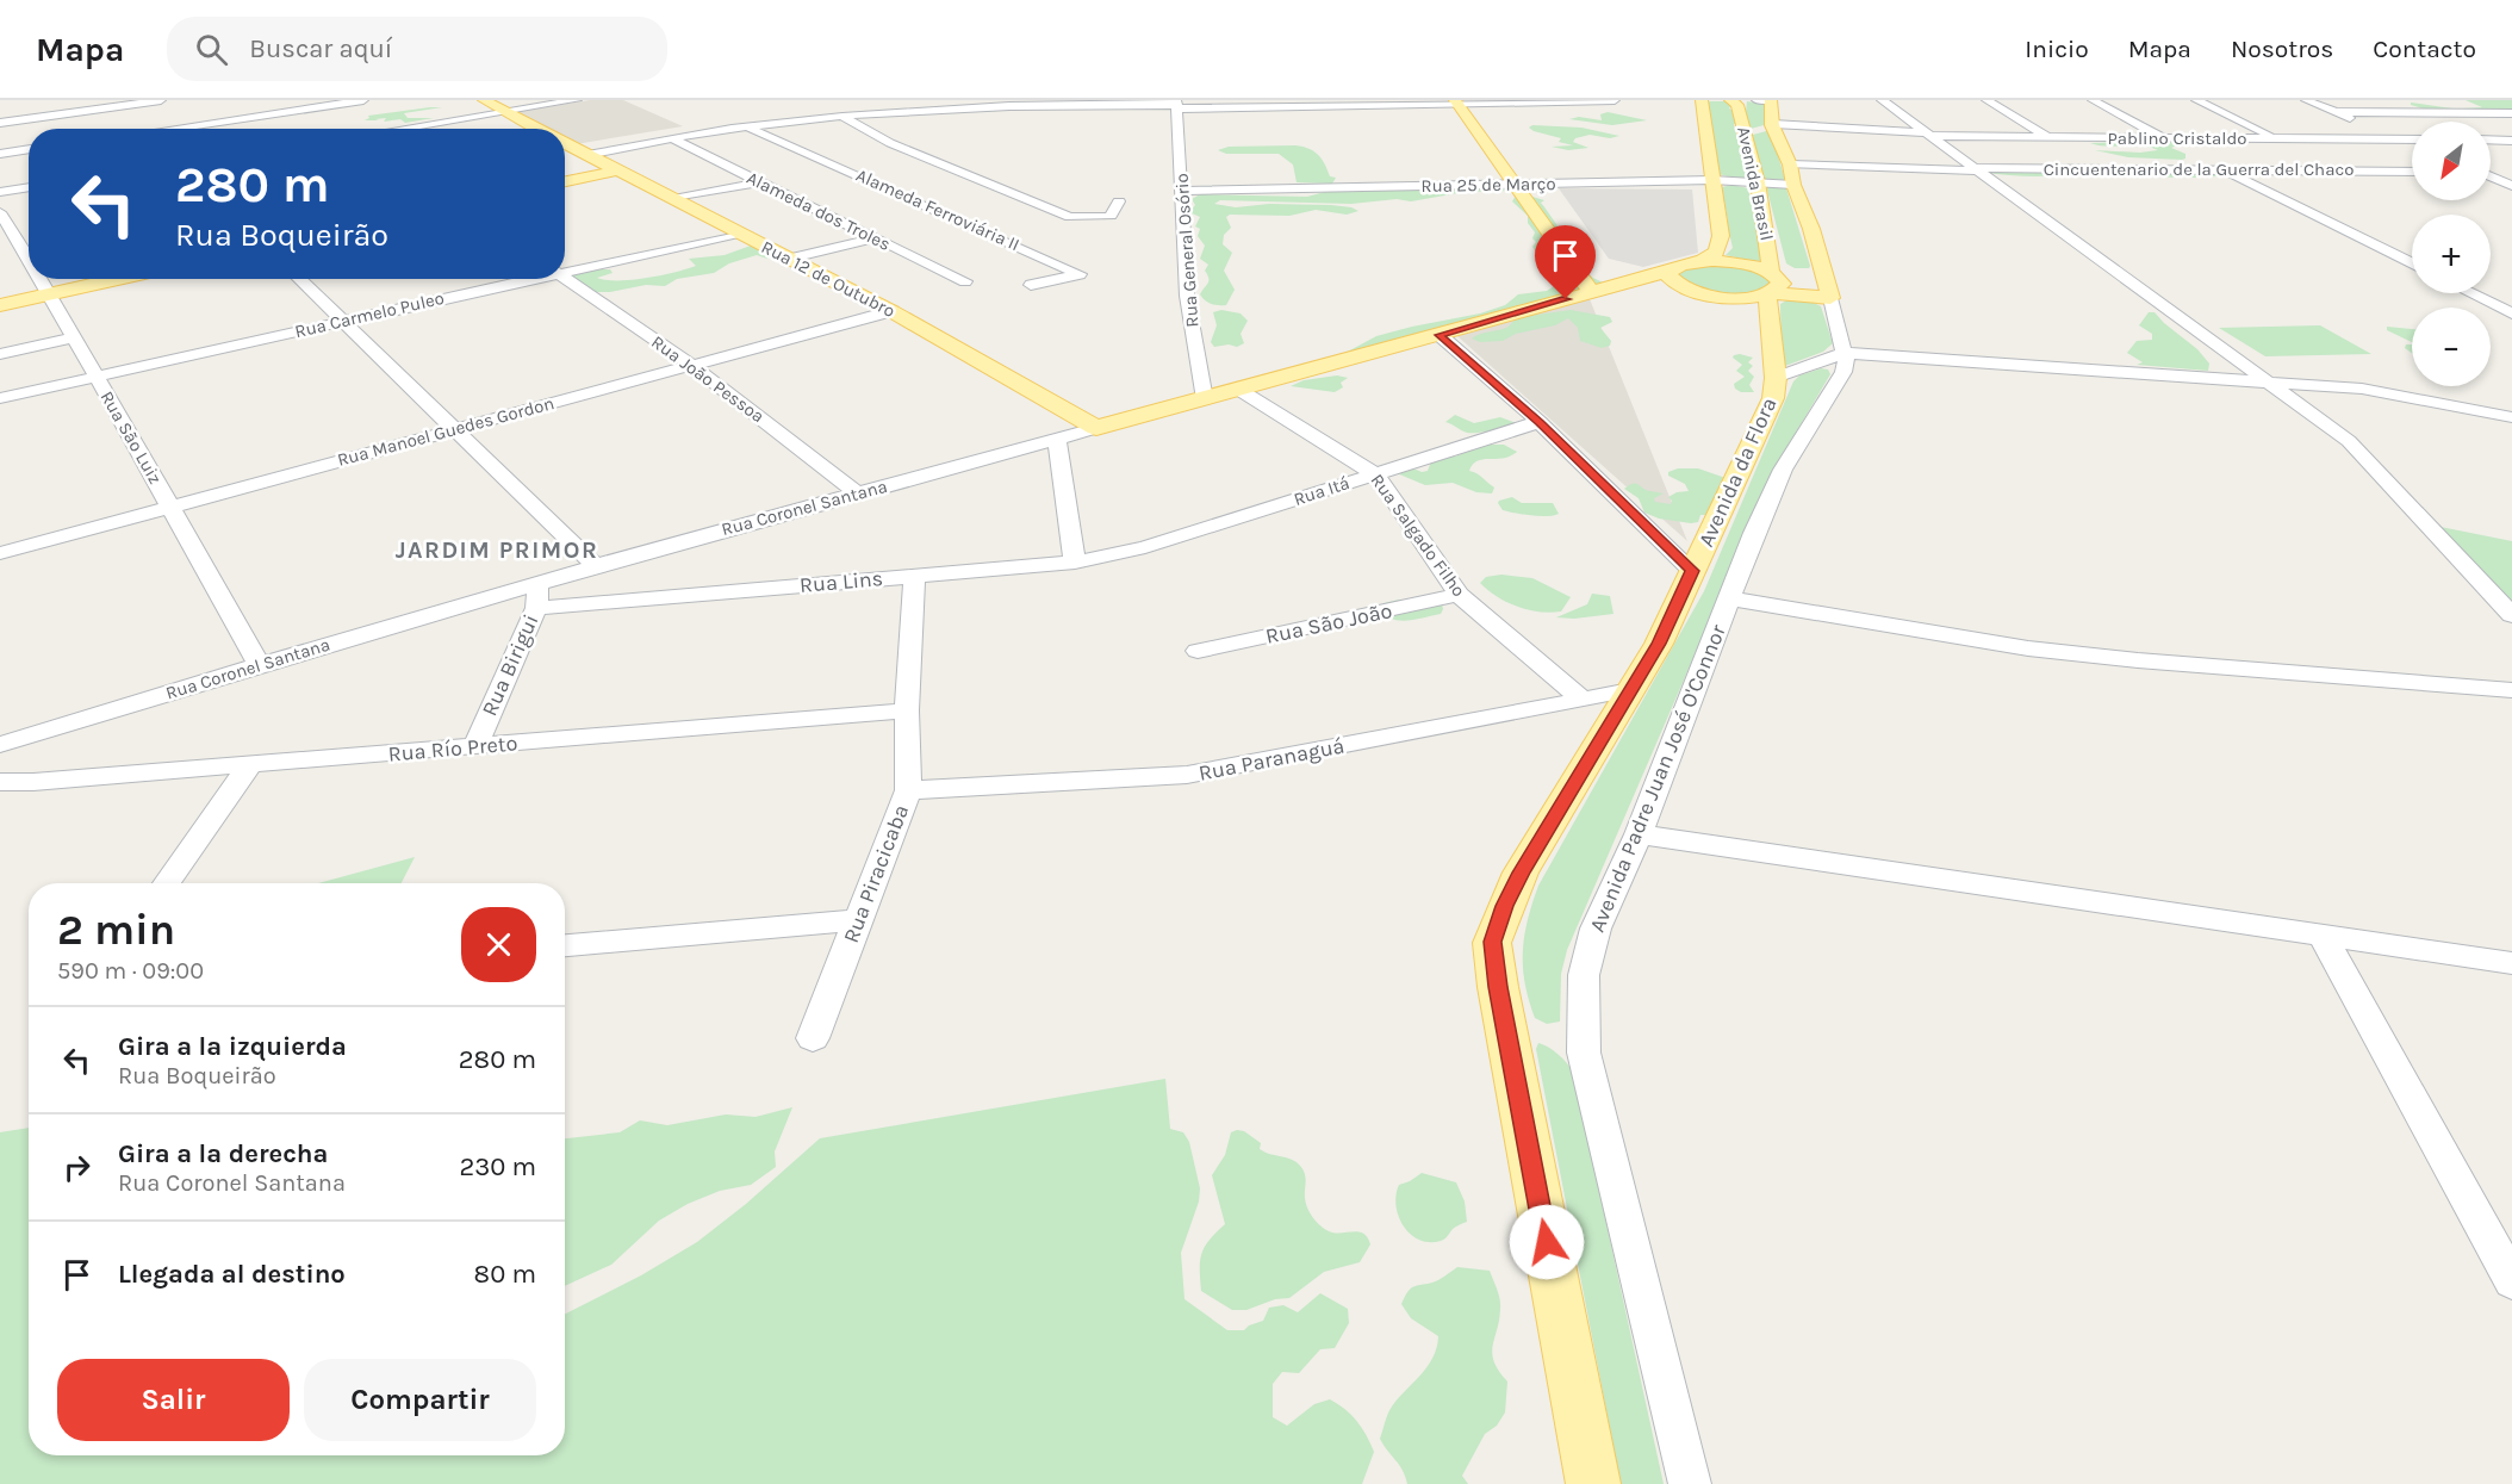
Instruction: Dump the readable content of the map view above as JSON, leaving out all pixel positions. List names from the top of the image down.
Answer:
{
  "streets": {
    "main road": [
      "Avenida Brasil",
      "Rua 12 de Outubro",
      "Avenida da Flora",
      "Rua Coronel Santana"
    ],
    "street": [
      "Pablino Cristaldo",
      "Cincuentenario de la Guerra del Chaco",
      "Rua 25 de Março",
      "Alameda Ferroviária II",
      "Alameda dos Troles",
      "Rua General Osório",
      "Rua Carmelo Puleo",
      "Rua João Pessoa",
      "Rua Manoel Guedes Gordon",
      "Rua São Luiz",
      "Rua Itá",
      "Rua Salgado Filho",
      "Rua Lins",
      "Rua São João",
      "Rua Birigui",
      "Rua Río Preto",
      "Rua Paranaguá",
      "Avenida Padre Juan José O'Connor",
      "Rua Piracicaba"
    ]
  },
  "crossings": [
    ["Avenida Brasil", "Rua 25 de Março"],
    ["Avenida Brasil", "Avenida da Flora"],
    ["Avenida Brasil", "Rua Coronel Santana"],
    ["Rua 25 de Março", "Rua General Osório"],
    ["Rua General Osório", "Rua Coronel Santana"],
    ["Rua 12 de Outubro", "Rua Carmelo Puleo"],
    ["Rua 12 de Outubro", "Rua Manoel Guedes Gordon"],
    ["Rua 12 de Outubro", "Rua Coronel Santana"],
    ["Rua Carmelo Puleo", "Rua São Luiz"],
    ["Rua João Pessoa", "Rua Manoel Guedes Gordon"],
    ["Rua João Pessoa", "Rua Coronel Santana"],
    ["Rua Manoel Guedes Gordon", "Rua São Luiz"],
    ["Rua São Luiz", "Rua Coronel Santana"],
    ["Avenida da Flora", "Rua Paranaguá"],
    ["Rua Itá", "Rua Salgado Filho"],
    ["Rua Itá", "Rua Lins"],
    ["Rua Coronel Santana", "Rua Salgado Filho"],
    ["Rua Coronel Santana", "Rua Birigui"],
    ["Rua Salgado Filho", "Rua São João"],
    ["Rua Salgado Filho", "Rua Paranaguá"],
    ["Rua Lins", "Rua Birigui"],
    ["Rua Lins", "Rua Piracicaba"],
    ["Rua Birigui", "Rua Río Preto"],
    ["Rua Río Preto", "Rua Piracicaba"],
    ["Rua Paranaguá", "Rua Piracicaba"]
  ],
  "districts": ["JARDIM PRIMOR"],
  "north": "bottom left",
  "page": {
    "header": "Mapa",
    "search": "Buscar aquí",
    "nav": [
      "Inicio",
      "Mapa",
      "Nosotros",
      "Contacto"
    ],
    "map_buttons": ["+", "−"],
    "turn": ["280 m", "Rua Boqueirão"],
    "heading": ["2 min", "590 m · 09:00"],
    "list": [
      {
        "name": "Gira a la izquierda",
        "note": "Rua Boqueirão",
        "value": "280 m"
      },
      {
        "name": "Gira a la derecha",
        "note": "Rua Coronel Santana",
        "value": "230 m"
      },
      {
        "name": "Llegada al destino",
        "value": "80 m"
      }
    ],
    "buttons": ["Salir", "Compartir"]
  }
}
